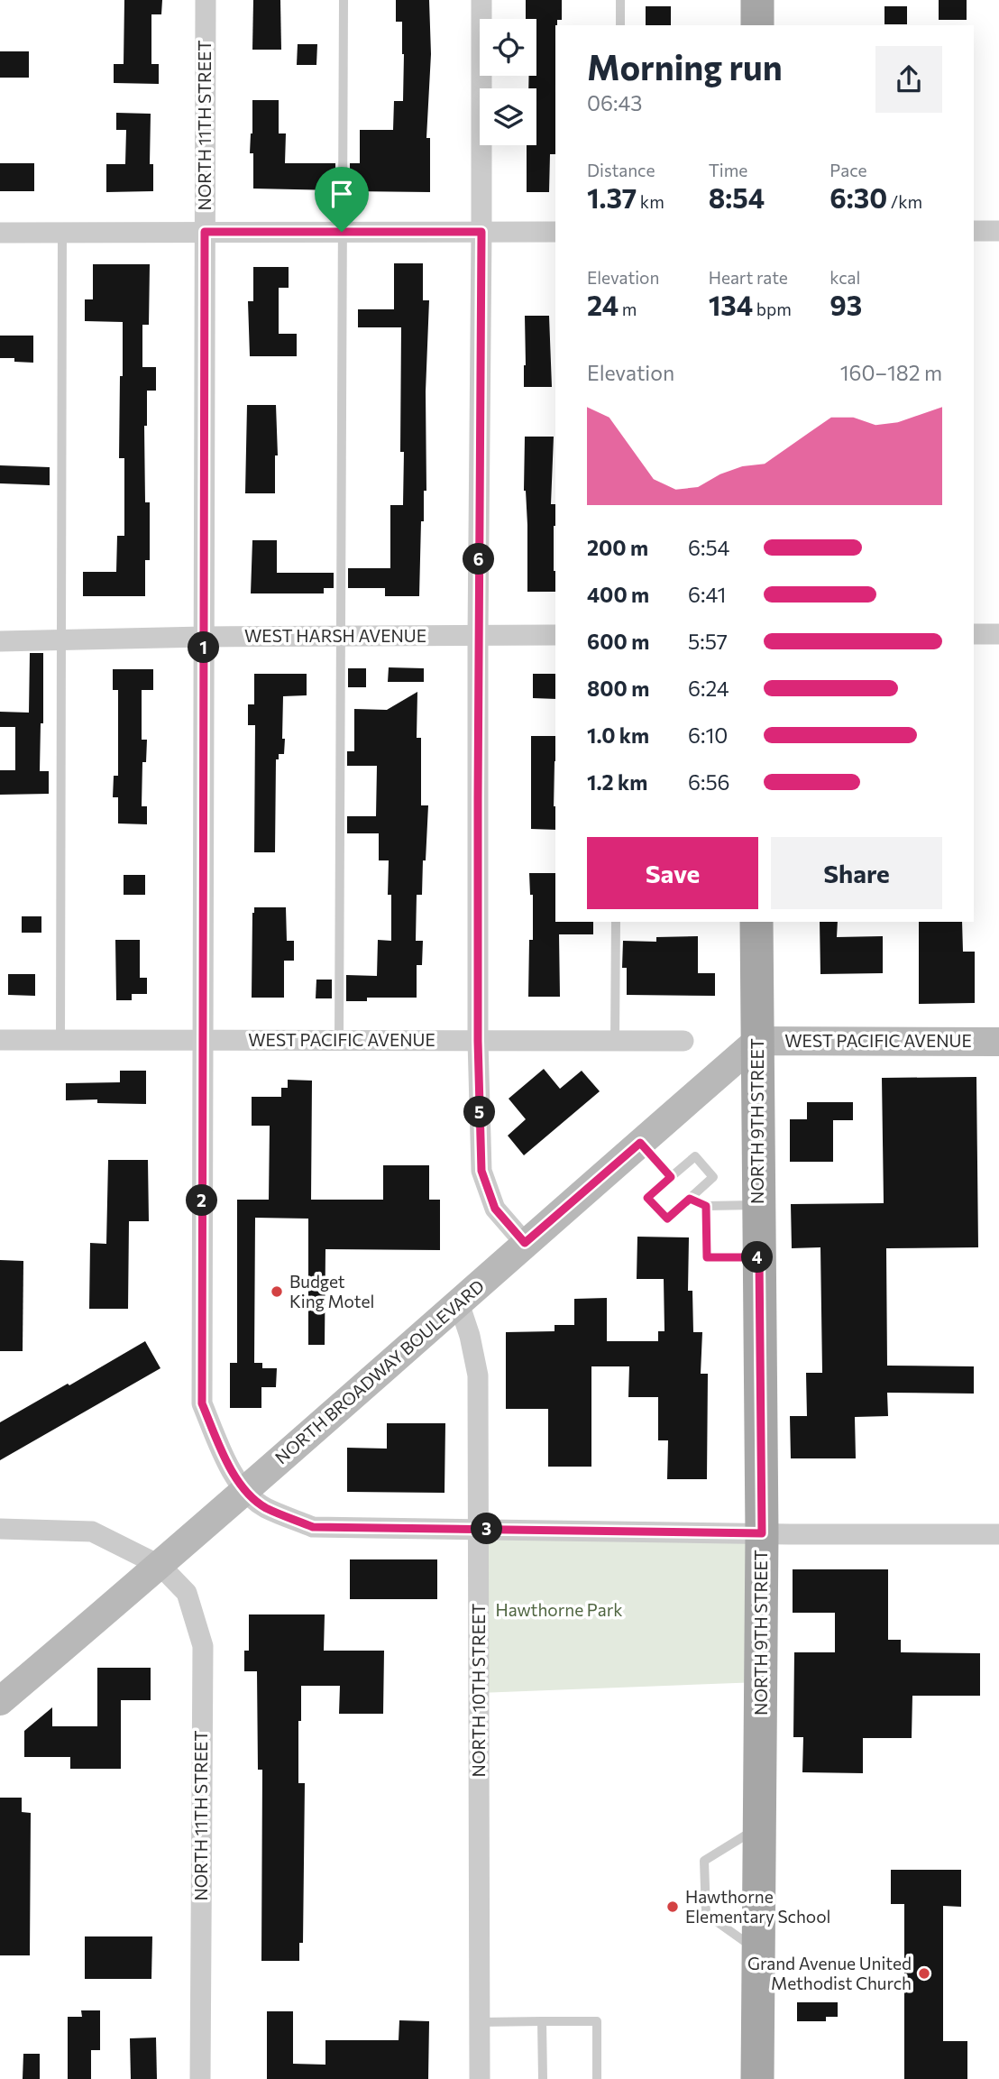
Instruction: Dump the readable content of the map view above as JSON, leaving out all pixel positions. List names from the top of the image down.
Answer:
{
  "streets": {
    "main road": ["WEST PACIFIC AVENUE", "NORTH 9TH STREET", "NORTH BROADWAY BOULEVARD"],
    "street": ["NORTH 11TH STREET", "WEST HARSH AVENUE", "NORTH 10TH STREET"]
  },
  "crossings": [
    ["NORTH 11TH STREET", "WEST HARSH AVENUE"],
    ["NORTH 11TH STREET", "WEST PACIFIC AVENUE"],
    ["NORTH 11TH STREET", "NORTH 9TH STREET"],
    ["NORTH 11TH STREET", "NORTH BROADWAY BOULEVARD"],
    ["NORTH 11TH STREET", "NORTH 10TH STREET"],
    ["WEST PACIFIC AVENUE", "NORTH 9TH STREET"],
    ["WEST PACIFIC AVENUE", "NORTH BROADWAY BOULEVARD"],
    ["NORTH 9TH STREET", "NORTH BROADWAY BOULEVARD"],
    ["NORTH BROADWAY BOULEVARD", "NORTH 10TH STREET"]
  ],
  "parks": ["Hawthorne Park"],
  "places": ["Budget King Motel", "Hawthorne Elementary School", "Grand Avenue United Methodist Church"],
  "page": {
    "heading": ["Morning run", "06:43"],
    "stats": [
      ["Distance", "1.37 km"],
      ["Time", "8:54"],
      ["Pace", "6:30 /km"],
      ["Elevation", "24 m"],
      ["Heart rate", "134 bpm"],
      ["kcal", "93"]
    ],
    "chart": ["Elevation", "160–182 m"],
    "list": [
      {
        "name": "200 m",
        "note": "6:54"
      },
      {
        "name": "400 m",
        "note": "6:41"
      },
      {
        "name": "600 m",
        "note": "5:57"
      },
      {
        "name": "800 m",
        "note": "6:24"
      },
      {
        "name": "1.0 km",
        "note": "6:10"
      },
      {
        "name": "1.2 km",
        "note": "6:56"
      }
    ],
    "pins": [
      "6",
      "1",
      "5",
      "2",
      "4",
      "3"
    ],
    "buttons": ["Save", "Share"]
  }
}
